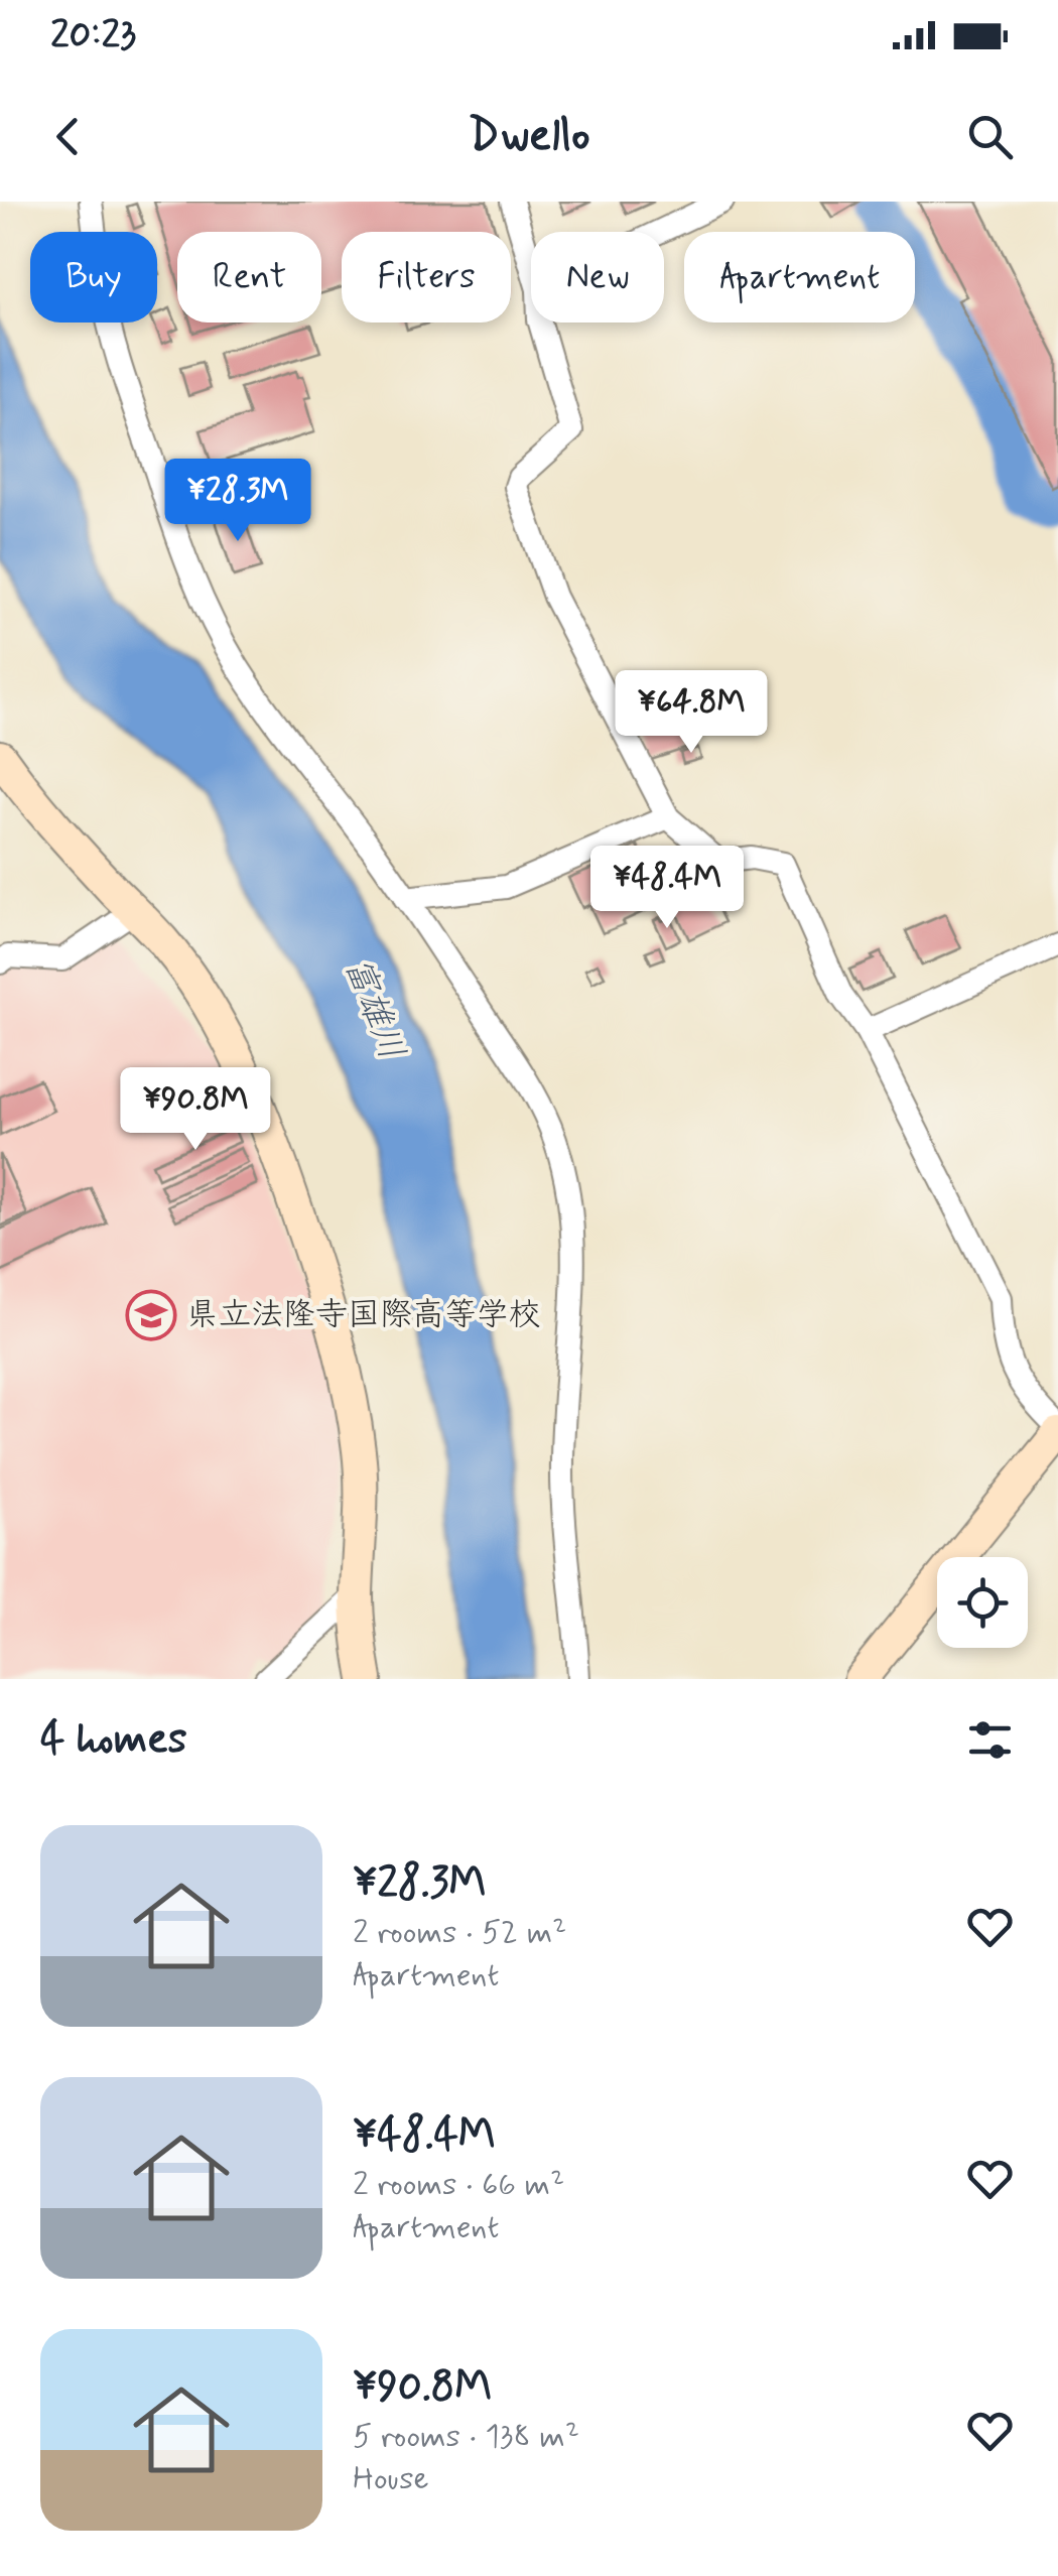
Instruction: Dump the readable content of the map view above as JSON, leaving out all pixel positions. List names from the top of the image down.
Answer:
{
  "water": ["富雄川"],
  "places": {
    "school or university": ["県立法隆寺国際高等学校"]
  },
  "page": {
    "status": "20:23",
    "header": "Dwello",
    "chip": [
      "Buy",
      "Rent",
      "Filters",
      "New",
      "Apartment"
    ],
    "price": [
      "¥28.3M",
      "¥64.8M",
      "¥48.4M",
      "¥90.8M"
    ],
    "heading": "4 homes",
    "list": [
      {
        "name": "¥28.3M",
        "note": "2 rooms · 52 m² · Apartment"
      },
      {
        "name": "¥48.4M",
        "note": "2 rooms · 66 m² · Apartment"
      },
      {
        "name": "¥90.8M",
        "note": "5 rooms · 138 m² · House"
      }
    ]
  }
}
